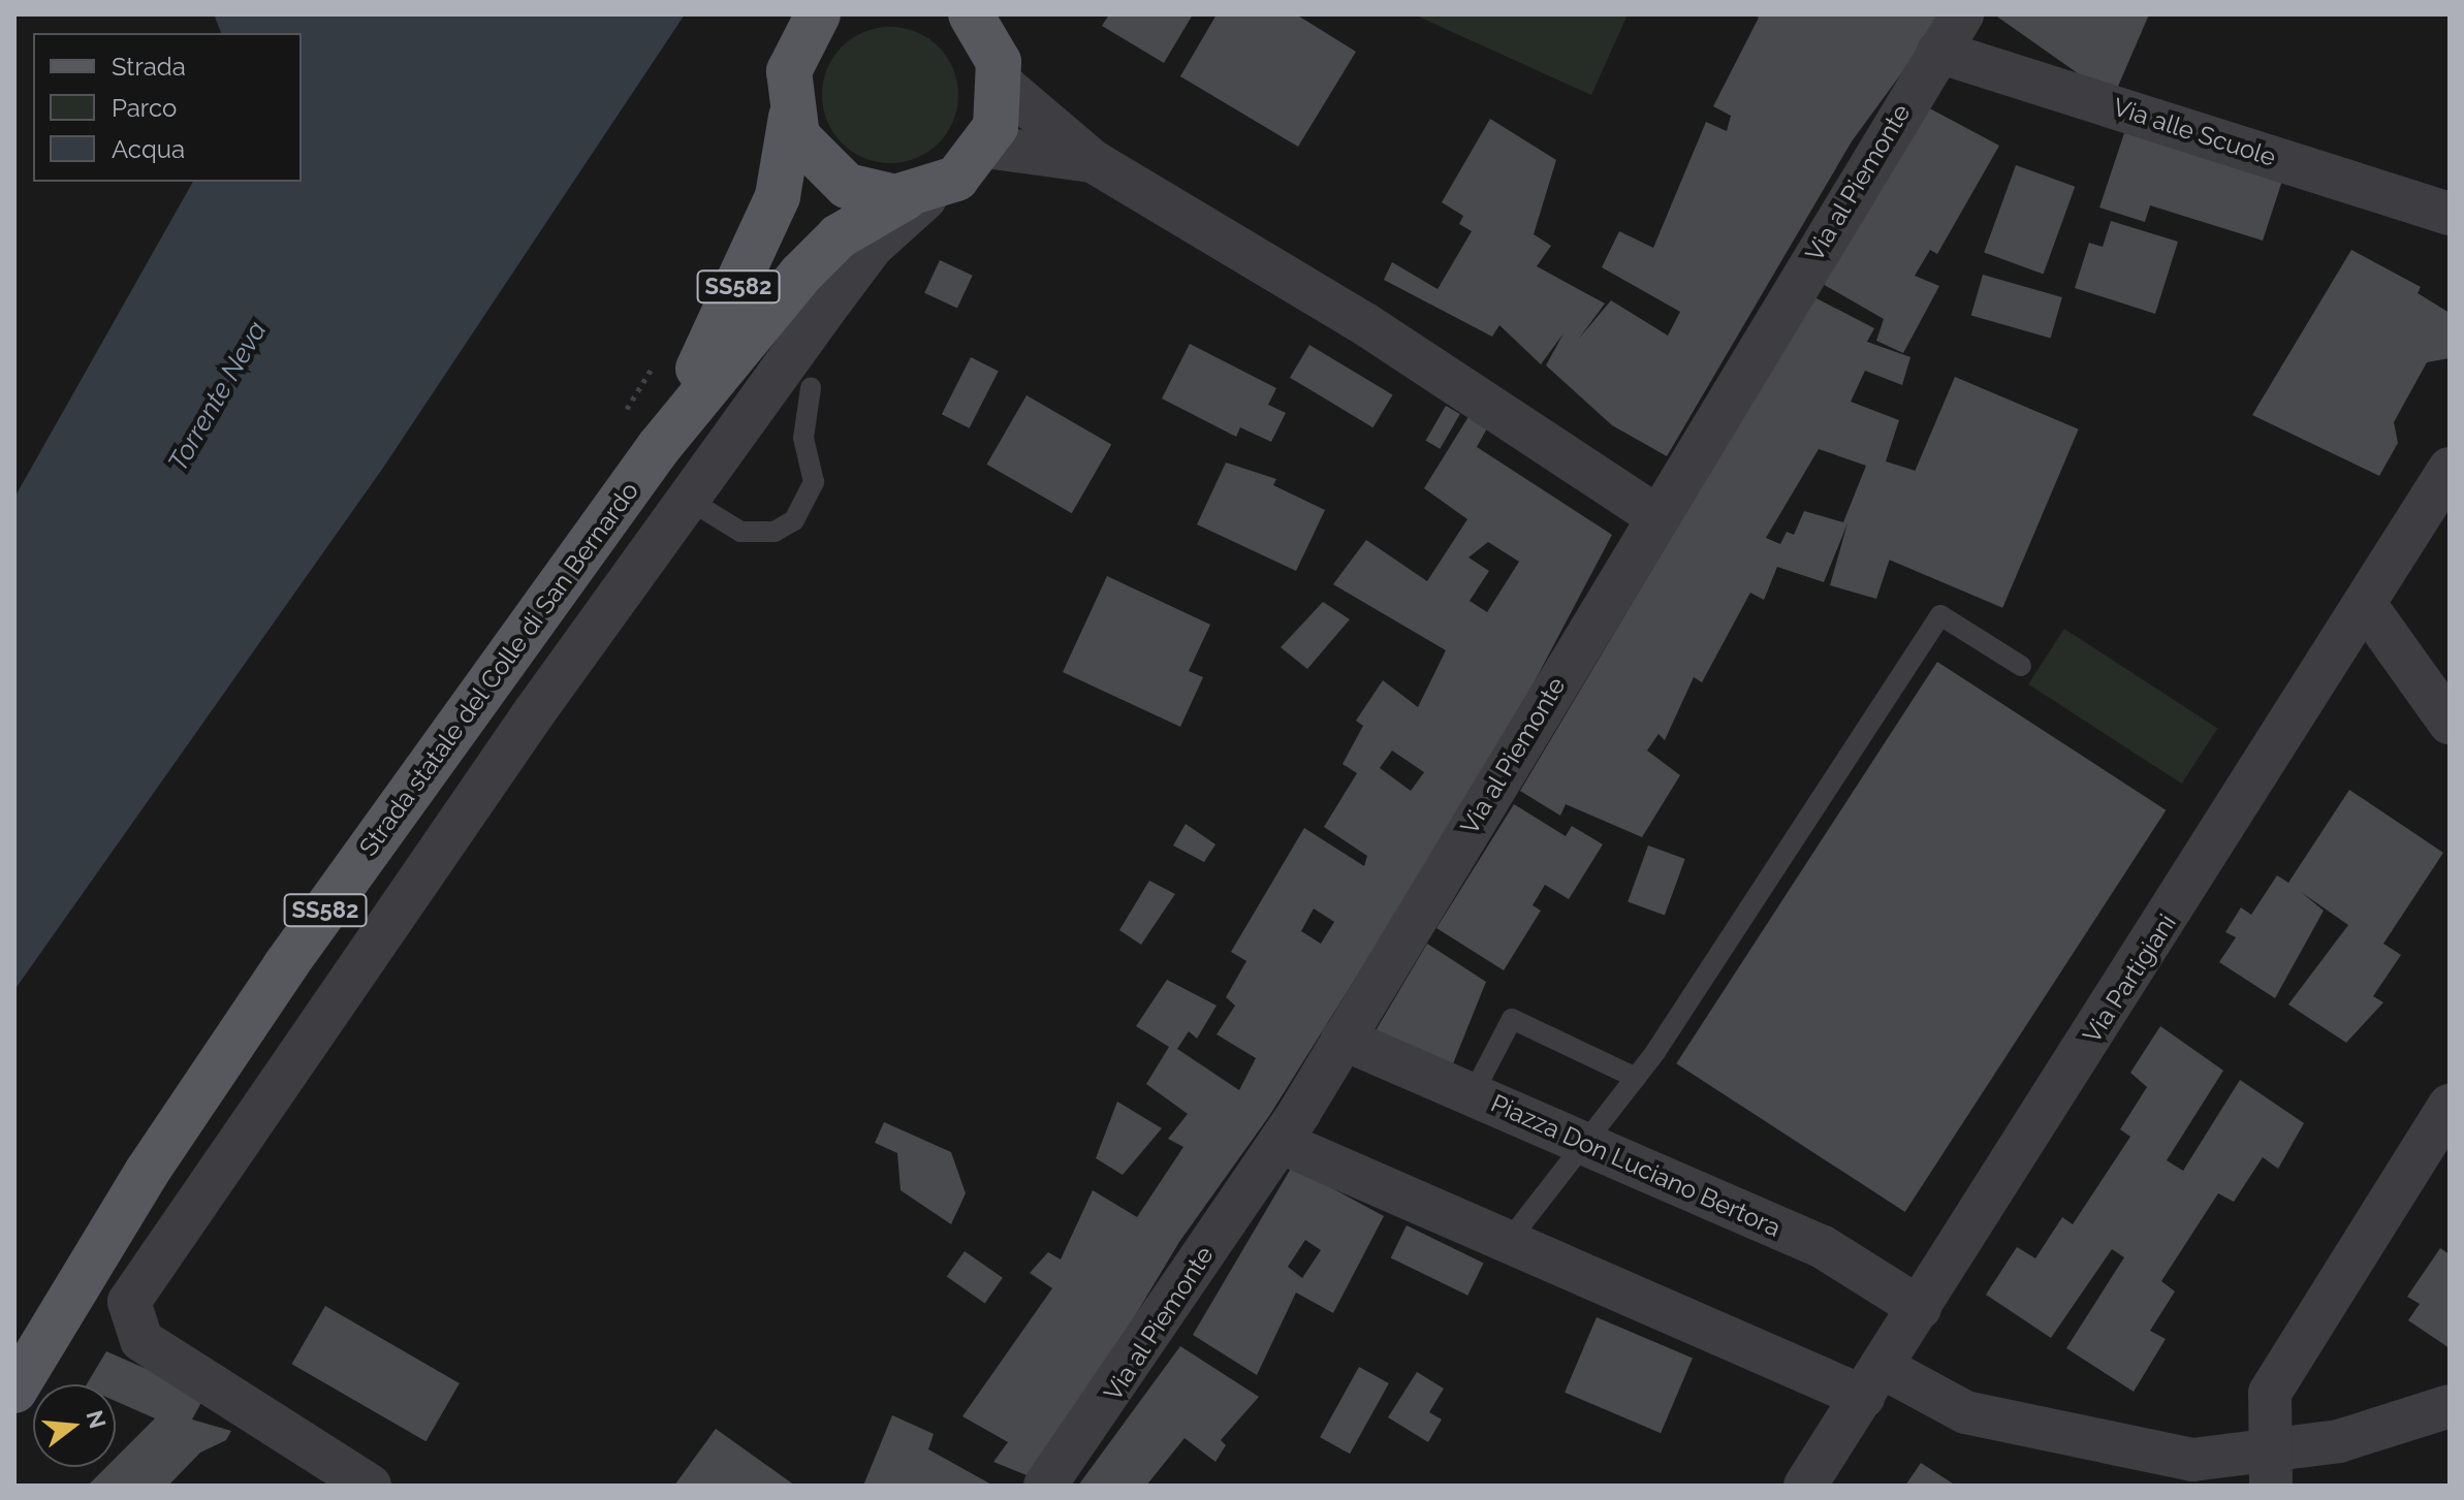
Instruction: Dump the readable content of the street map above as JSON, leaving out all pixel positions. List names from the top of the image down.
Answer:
{
  "streets": {
    "main road": ["SS582", "Strada statale del Colle di San Bernardo"],
    "street": [
      "Via alle Scuole",
      "Via al Piemonte",
      "Via Partigiani",
      "Piazza Don Luciano Bertora"
    ]
  },
  "crossings": [
    ["Via alle Scuole", "Via al Piemonte"],
    ["Via al Piemonte", "Piazza Don Luciano Bertora"],
    ["Via Partigiani", "Piazza Don Luciano Bertora"]
  ],
  "water": ["Torrente Neva"],
  "legend": ["Strada", "Parco", "Acqua"],
  "north": "right"
}
